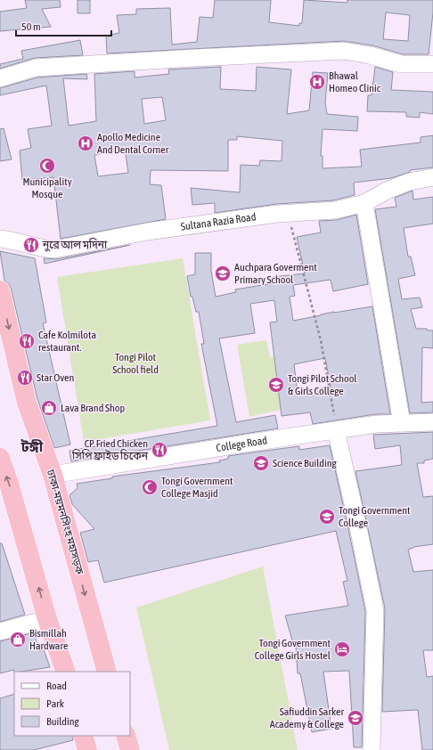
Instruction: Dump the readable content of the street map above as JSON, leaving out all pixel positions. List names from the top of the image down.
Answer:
{
  "streets": {
    "highway": ["ঢাকা-ময়মনসিংহ মহাসড়ক"],
    "street": ["Sultana Razia Road", "College Road"]
  },
  "crossings": [
    ["College Road", "ঢাকা-ময়মনসিংহ মহাসড়ক"]
  ],
  "districts": ["টঙ্গী"],
  "parks": ["Tongi Pilot School field"],
  "places": {
    "hospital": ["Bhawal Homeo Clinic", "Apollo Medicine And Dental Corner"],
    "mosque": ["Municipality Mosque", "Tongi Government College Masjid"],
    "restaurant": [
      "নুরে আল মদিনা",
      "Cafe Kolmilota restaurant.",
      "Star Oven",
      "CP Fried Chicken সিপি ফ্রাইড চিকেন"
    ],
    "school or university": [
      "Auchpara Goverment Primary School",
      "Tongi Pilot School & Girls College",
      "Science Building",
      "Tongi Government College",
      "Safiuddin Sarker Academy & College"
    ],
    "shop": ["Lava Brand Shop", "Bismillah Hardware"],
    "hotel": ["Tongi Government College Girls Hostel"]
  },
  "legend": ["Road", "Park", "Building"],
  "scale_bar": "50 m"
}
